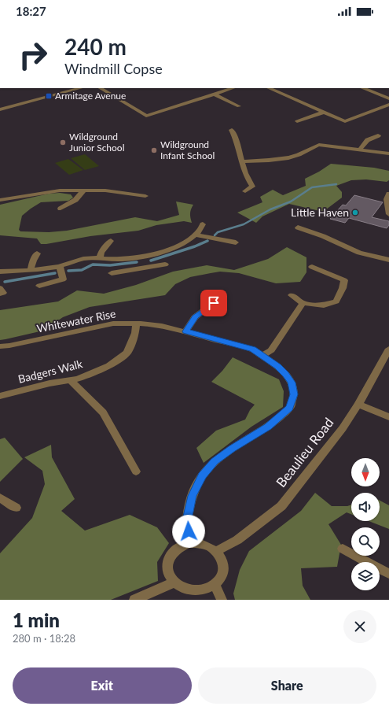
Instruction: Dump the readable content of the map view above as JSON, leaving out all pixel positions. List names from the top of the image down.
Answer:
{
  "streets": {
    "street": ["Whitewater Rise", "Badgers Walk", "Beaulieu Road"]
  },
  "crossings": [
    ["Whitewater Rise", "Badgers Walk"],
    ["Whitewater Rise", "Beaulieu Road"]
  ],
  "places": {
    "transit": ["Armitage Avenue"],
    "other": ["Wildground Junior School", "Wildground Infant School", "Little Haven"]
  },
  "north": "bottom",
  "page": {
    "status": "18:27",
    "turn": ["240 m", "Windmill Copse"],
    "heading": ["1 min", "280 m · 18:28"],
    "buttons": ["Exit", "Share"]
  }
}
